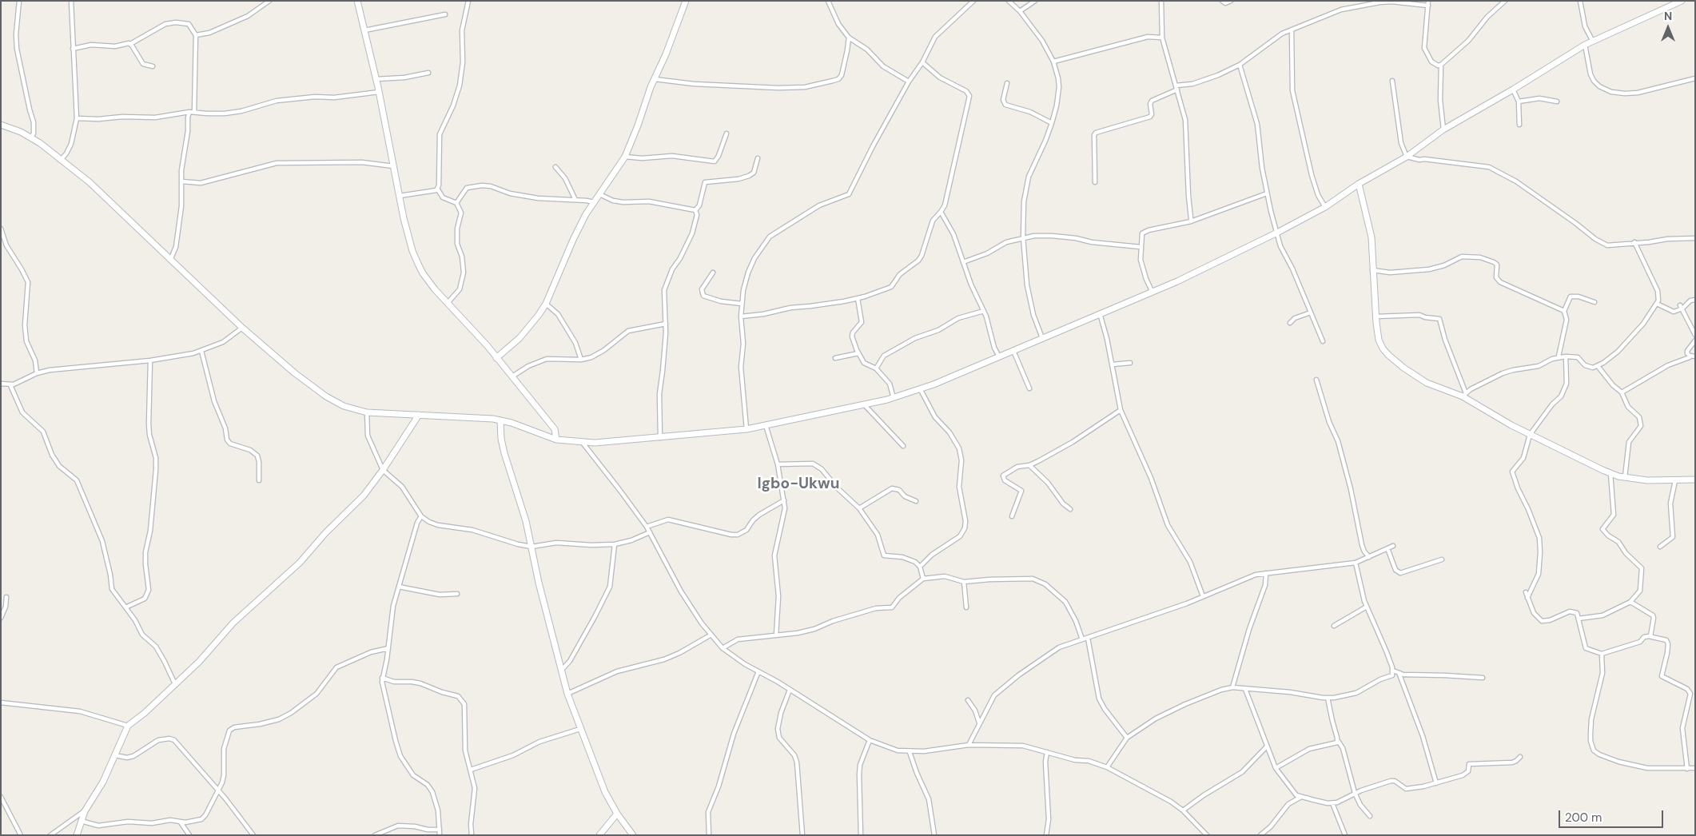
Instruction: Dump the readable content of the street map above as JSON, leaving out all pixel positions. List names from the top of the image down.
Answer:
{
  "districts": ["Igbo-Ukwu"],
  "scale_bar": "200 m",
  "north": "top"
}
